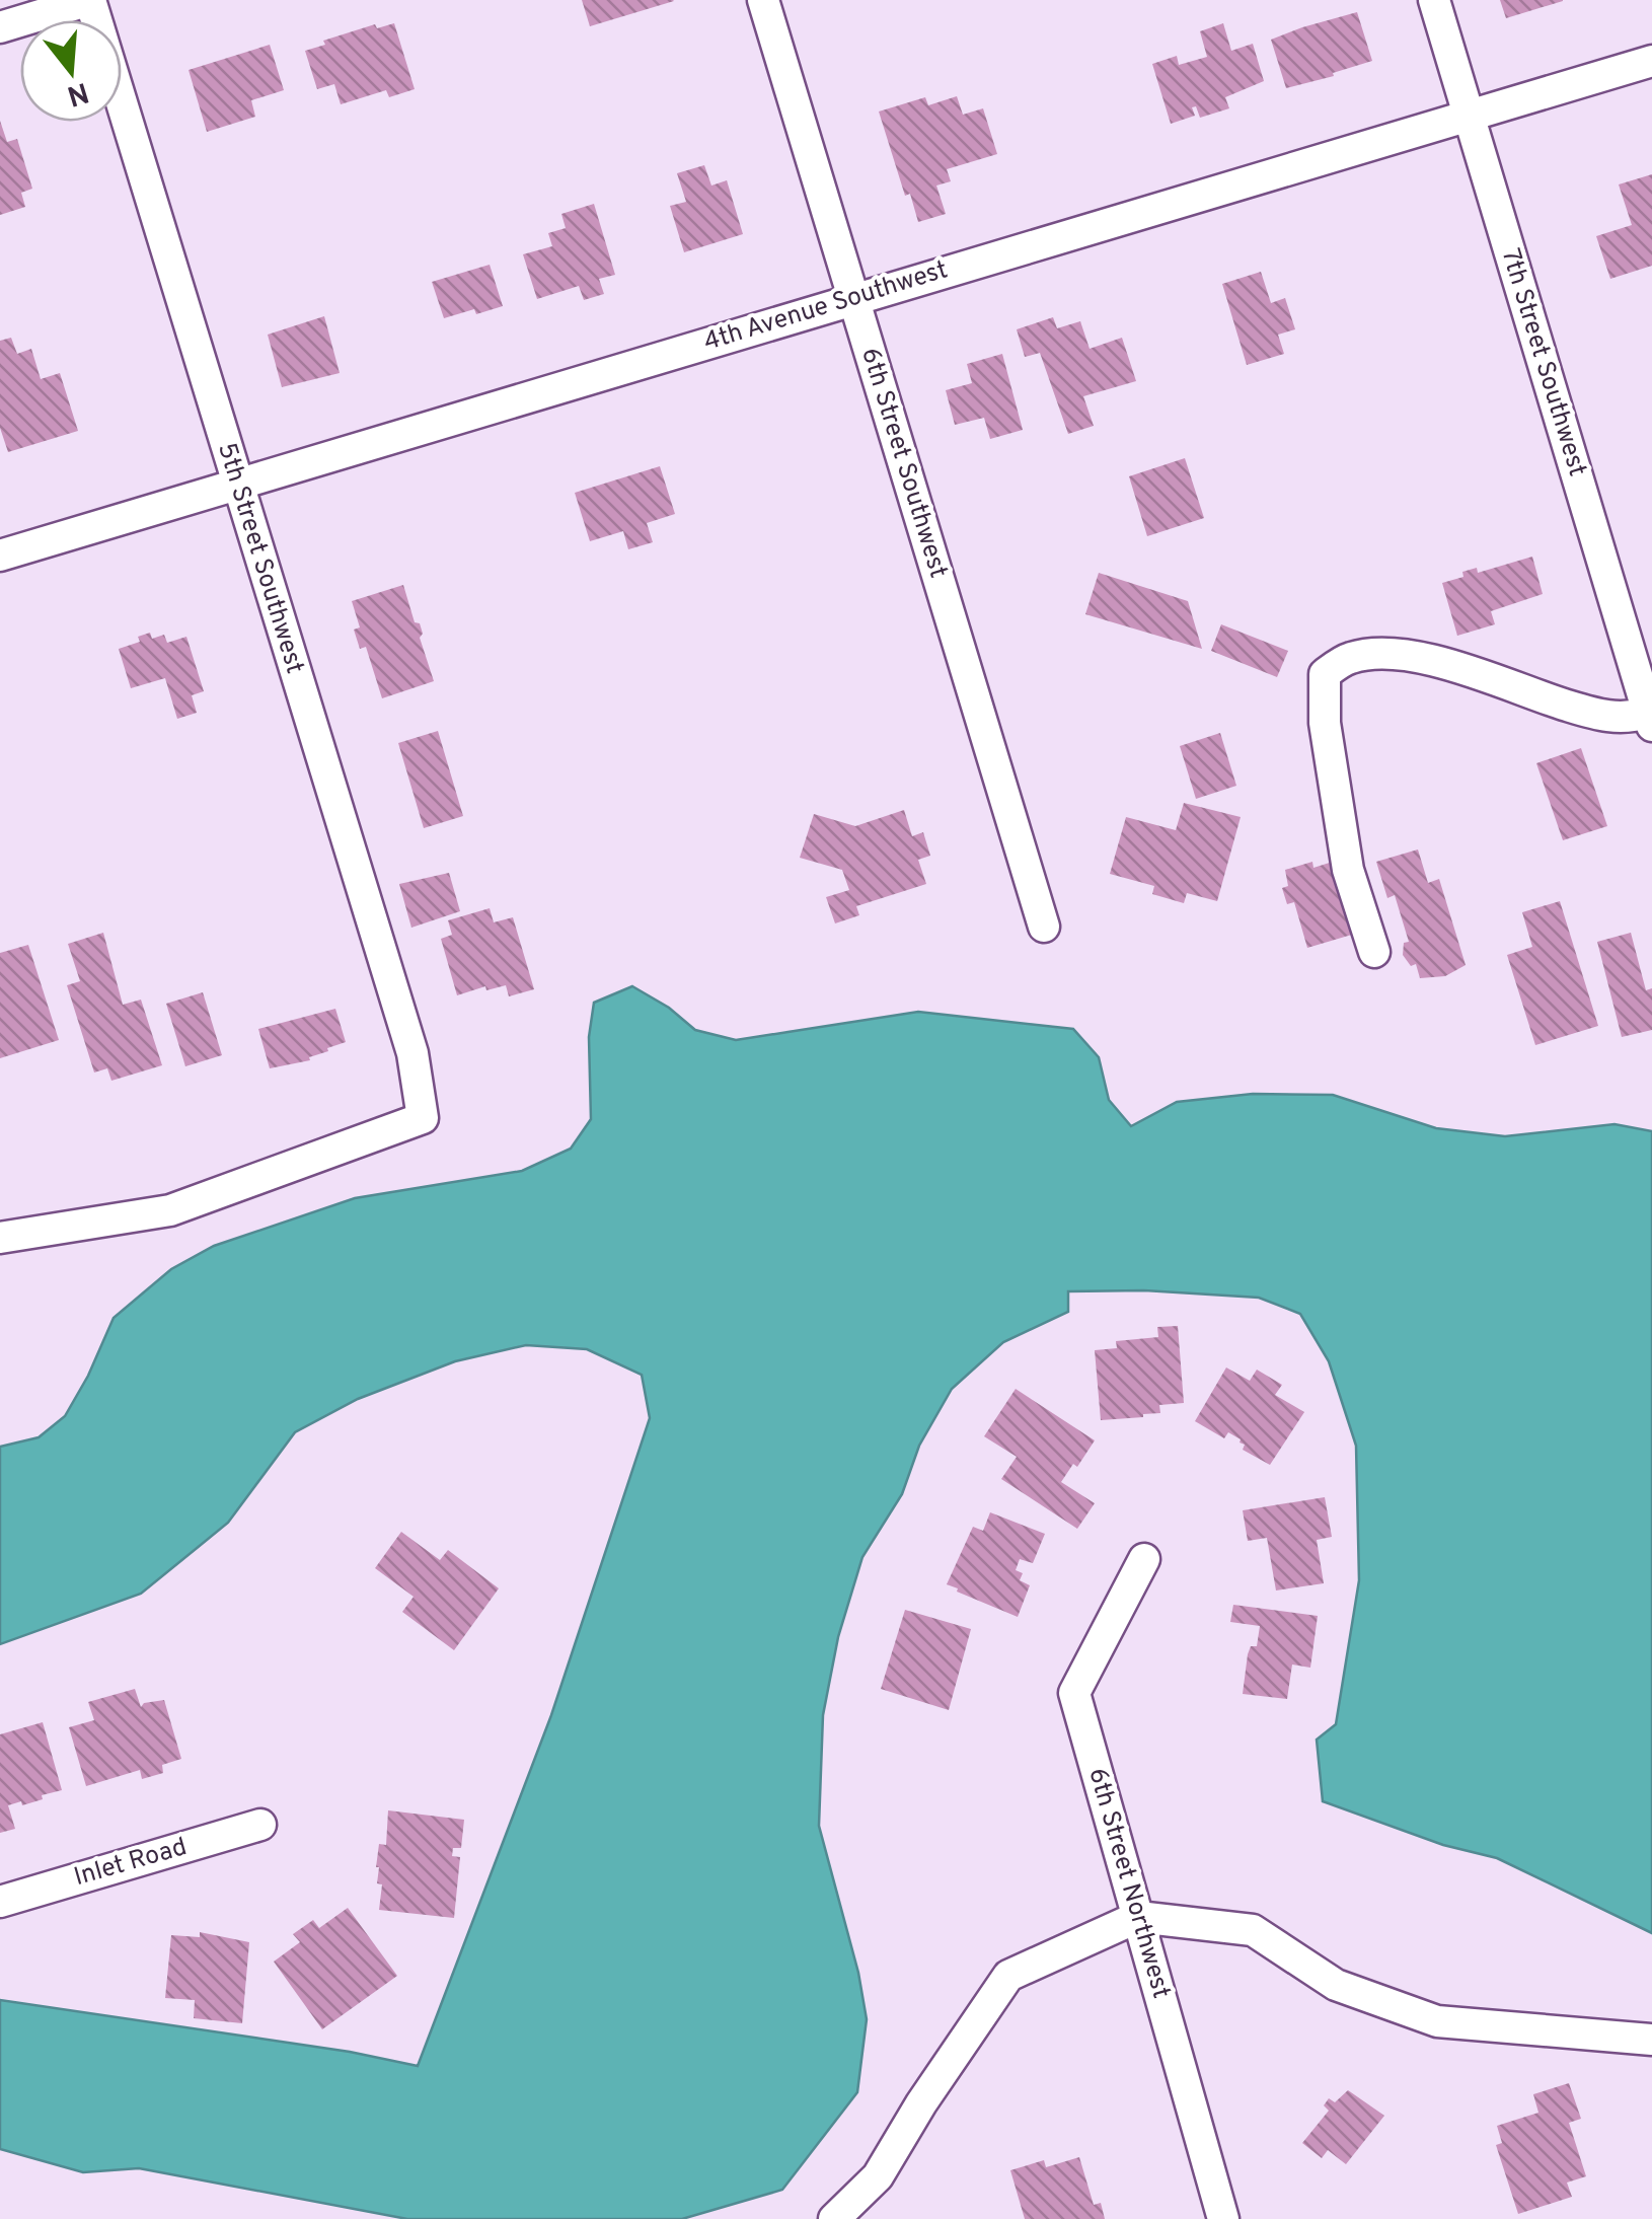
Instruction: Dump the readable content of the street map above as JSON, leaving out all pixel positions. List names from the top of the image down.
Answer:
{
  "streets": {
    "street": [
      "4th Avenue Southwest",
      "7th Street Southwest",
      "6th Street Southwest",
      "5th Street Southwest",
      "Inlet Road",
      "6th Street Northwest"
    ]
  },
  "crossings": [
    ["4th Avenue Southwest", "7th Street Southwest"],
    ["4th Avenue Southwest", "6th Street Southwest"],
    ["4th Avenue Southwest", "5th Street Southwest"]
  ],
  "north": "bottom"
}
